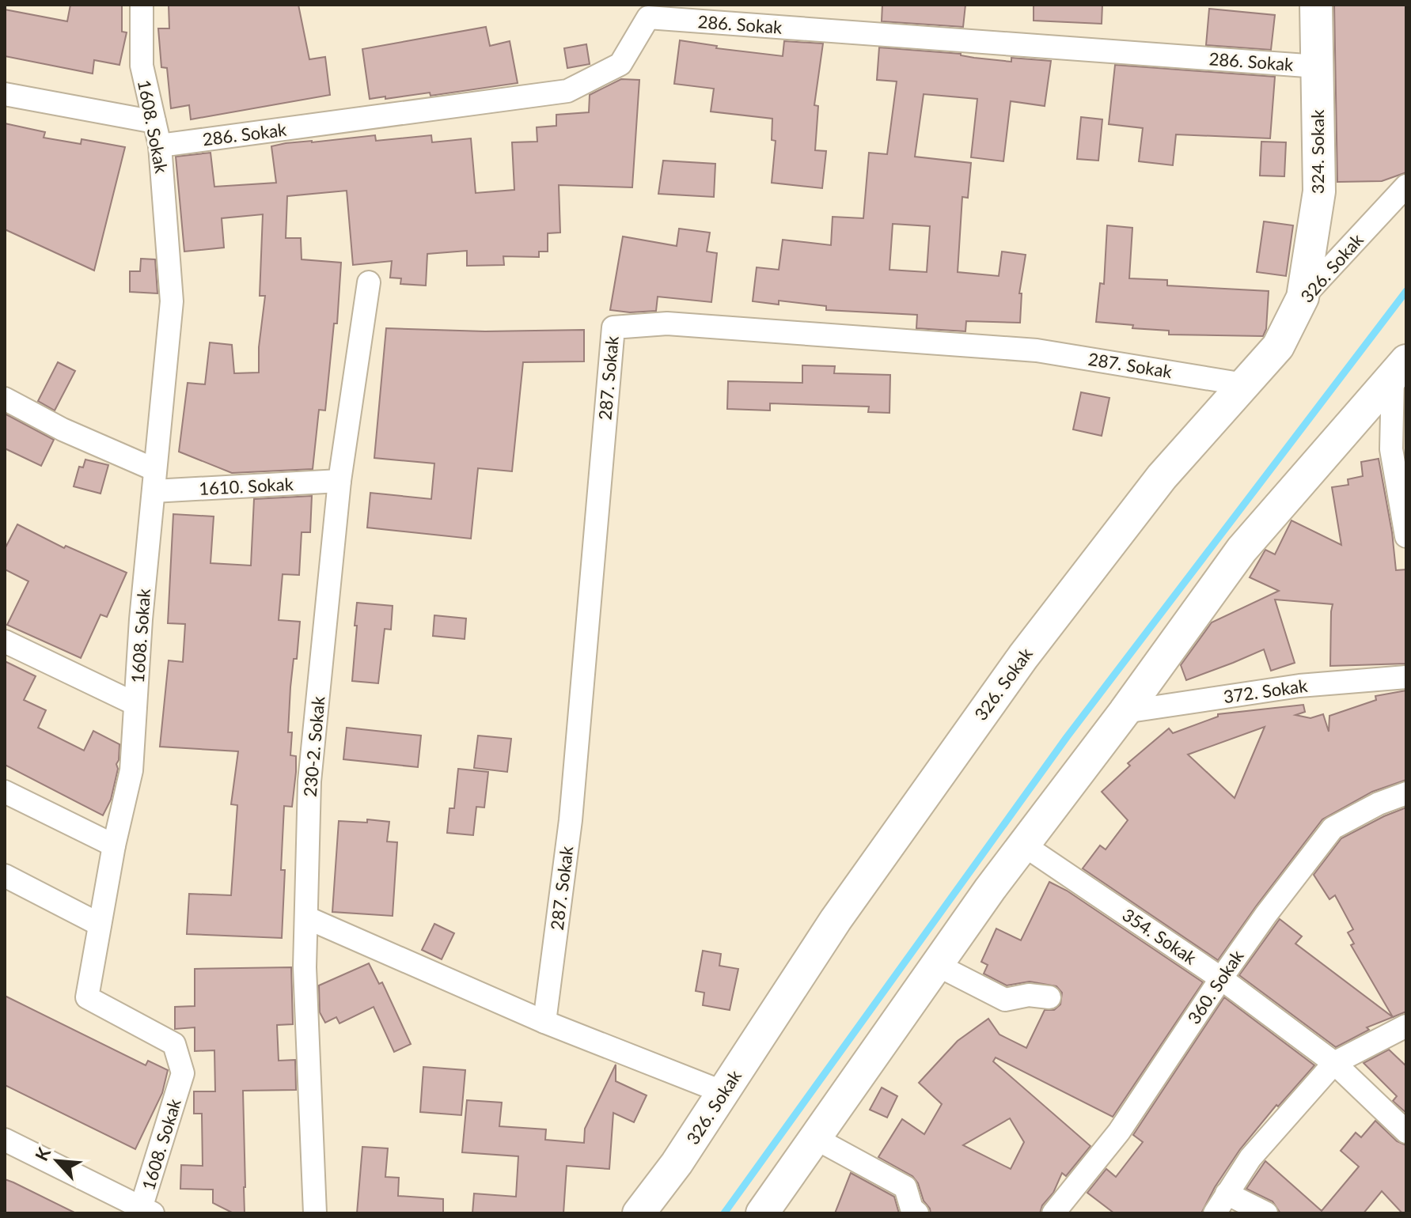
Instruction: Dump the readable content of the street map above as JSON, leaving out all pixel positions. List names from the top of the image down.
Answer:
{
  "streets": {
    "street": [
      "286. Sokak",
      "1608. Sokak",
      "324. Sokak",
      "326. Sokak",
      "287. Sokak",
      "1610. Sokak",
      "372. Sokak",
      "230-2. Sokak",
      "354. Sokak",
      "360. Sokak"
    ]
  },
  "crossings": [
    ["286. Sokak", "1608. Sokak"],
    ["286. Sokak", "324. Sokak"],
    ["1608. Sokak", "1610. Sokak"],
    ["324. Sokak", "326. Sokak"],
    ["326. Sokak", "287. Sokak"],
    ["1610. Sokak", "230-2. Sokak"],
    ["354. Sokak", "360. Sokak"]
  ],
  "north": "top left"
}
